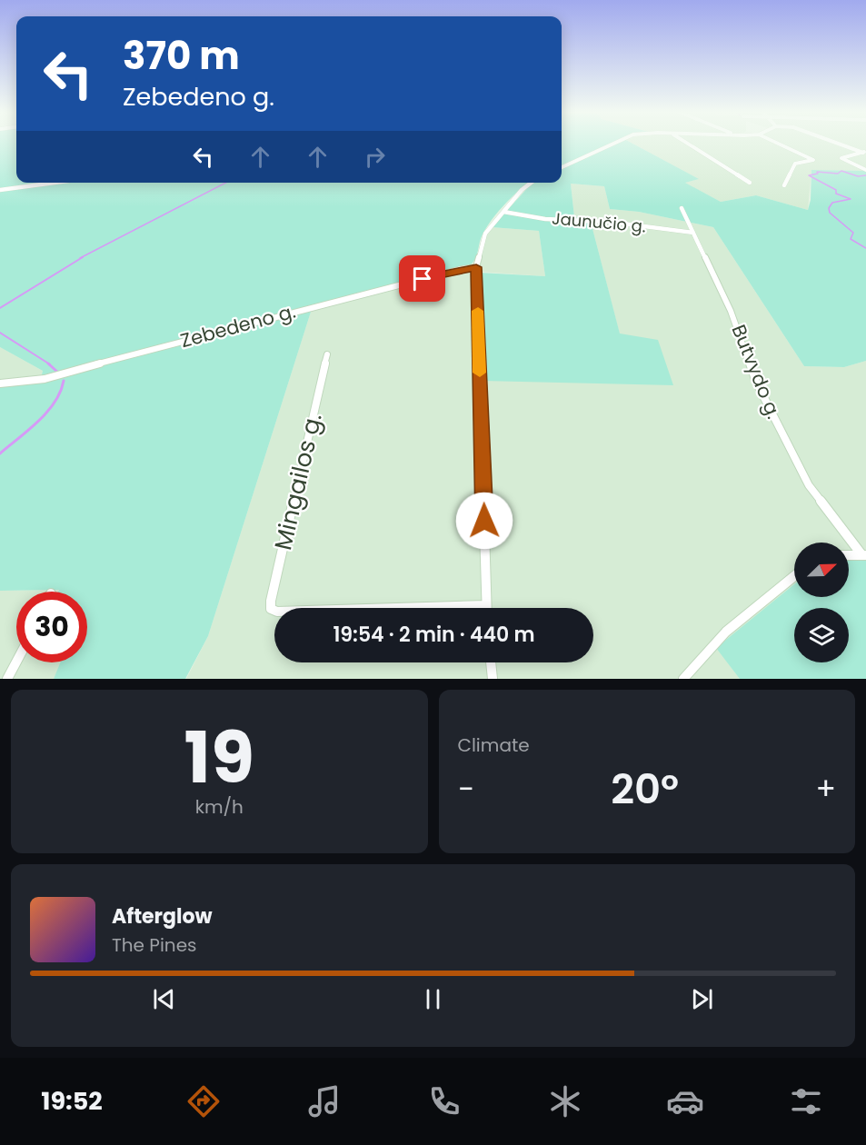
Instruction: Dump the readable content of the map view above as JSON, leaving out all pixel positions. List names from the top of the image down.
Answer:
{
  "streets": {
    "street": [
      "Jaunučio g.",
      "Zebedeno g.",
      "Butvydo g.",
      "Mingailos g."
    ]
  },
  "crossings": [
    ["Jaunučio g.", "Butvydo g."]
  ],
  "north": "top right",
  "page": {
    "turn": ["370 m", "Zebedeno g."],
    "limit": "30",
    "trip": "19:54 · 2 min · 440 m",
    "tile": [
      ["19", "km/h"],
      "Climate"
    ],
    "heat": ["−", "20°", "+"],
    "song": ["Afterglow", "The Pines"],
    "tabs": "19:52"
  }
}
